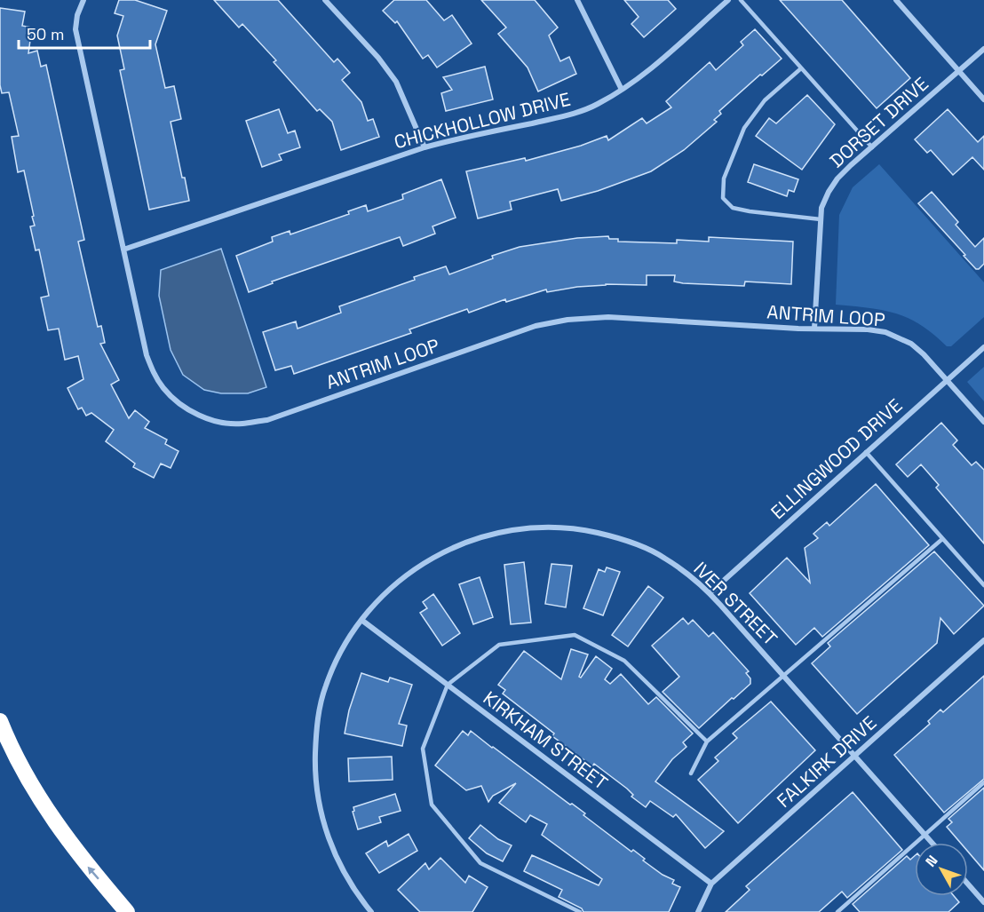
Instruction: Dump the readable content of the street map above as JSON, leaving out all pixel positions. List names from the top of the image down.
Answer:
{
  "streets": {
    "street": [
      "CHICKHOLLOW DRIVE",
      "DORSET DRIVE",
      "ANTRIM LOOP",
      "ELLINGWOOD DRIVE",
      "IVER STREET",
      "KIRKHAM STREET",
      "FALKIRK DRIVE"
    ]
  },
  "crossings": [
    ["CHICKHOLLOW DRIVE", "ANTRIM LOOP"],
    ["DORSET DRIVE", "ANTRIM LOOP"],
    ["ANTRIM LOOP", "ELLINGWOOD DRIVE"],
    ["ELLINGWOOD DRIVE", "IVER STREET"],
    ["IVER STREET", "KIRKHAM STREET"],
    ["IVER STREET", "FALKIRK DRIVE"],
    ["KIRKHAM STREET", "FALKIRK DRIVE"]
  ],
  "scale_bar": "50 m",
  "north": "top left"
}
